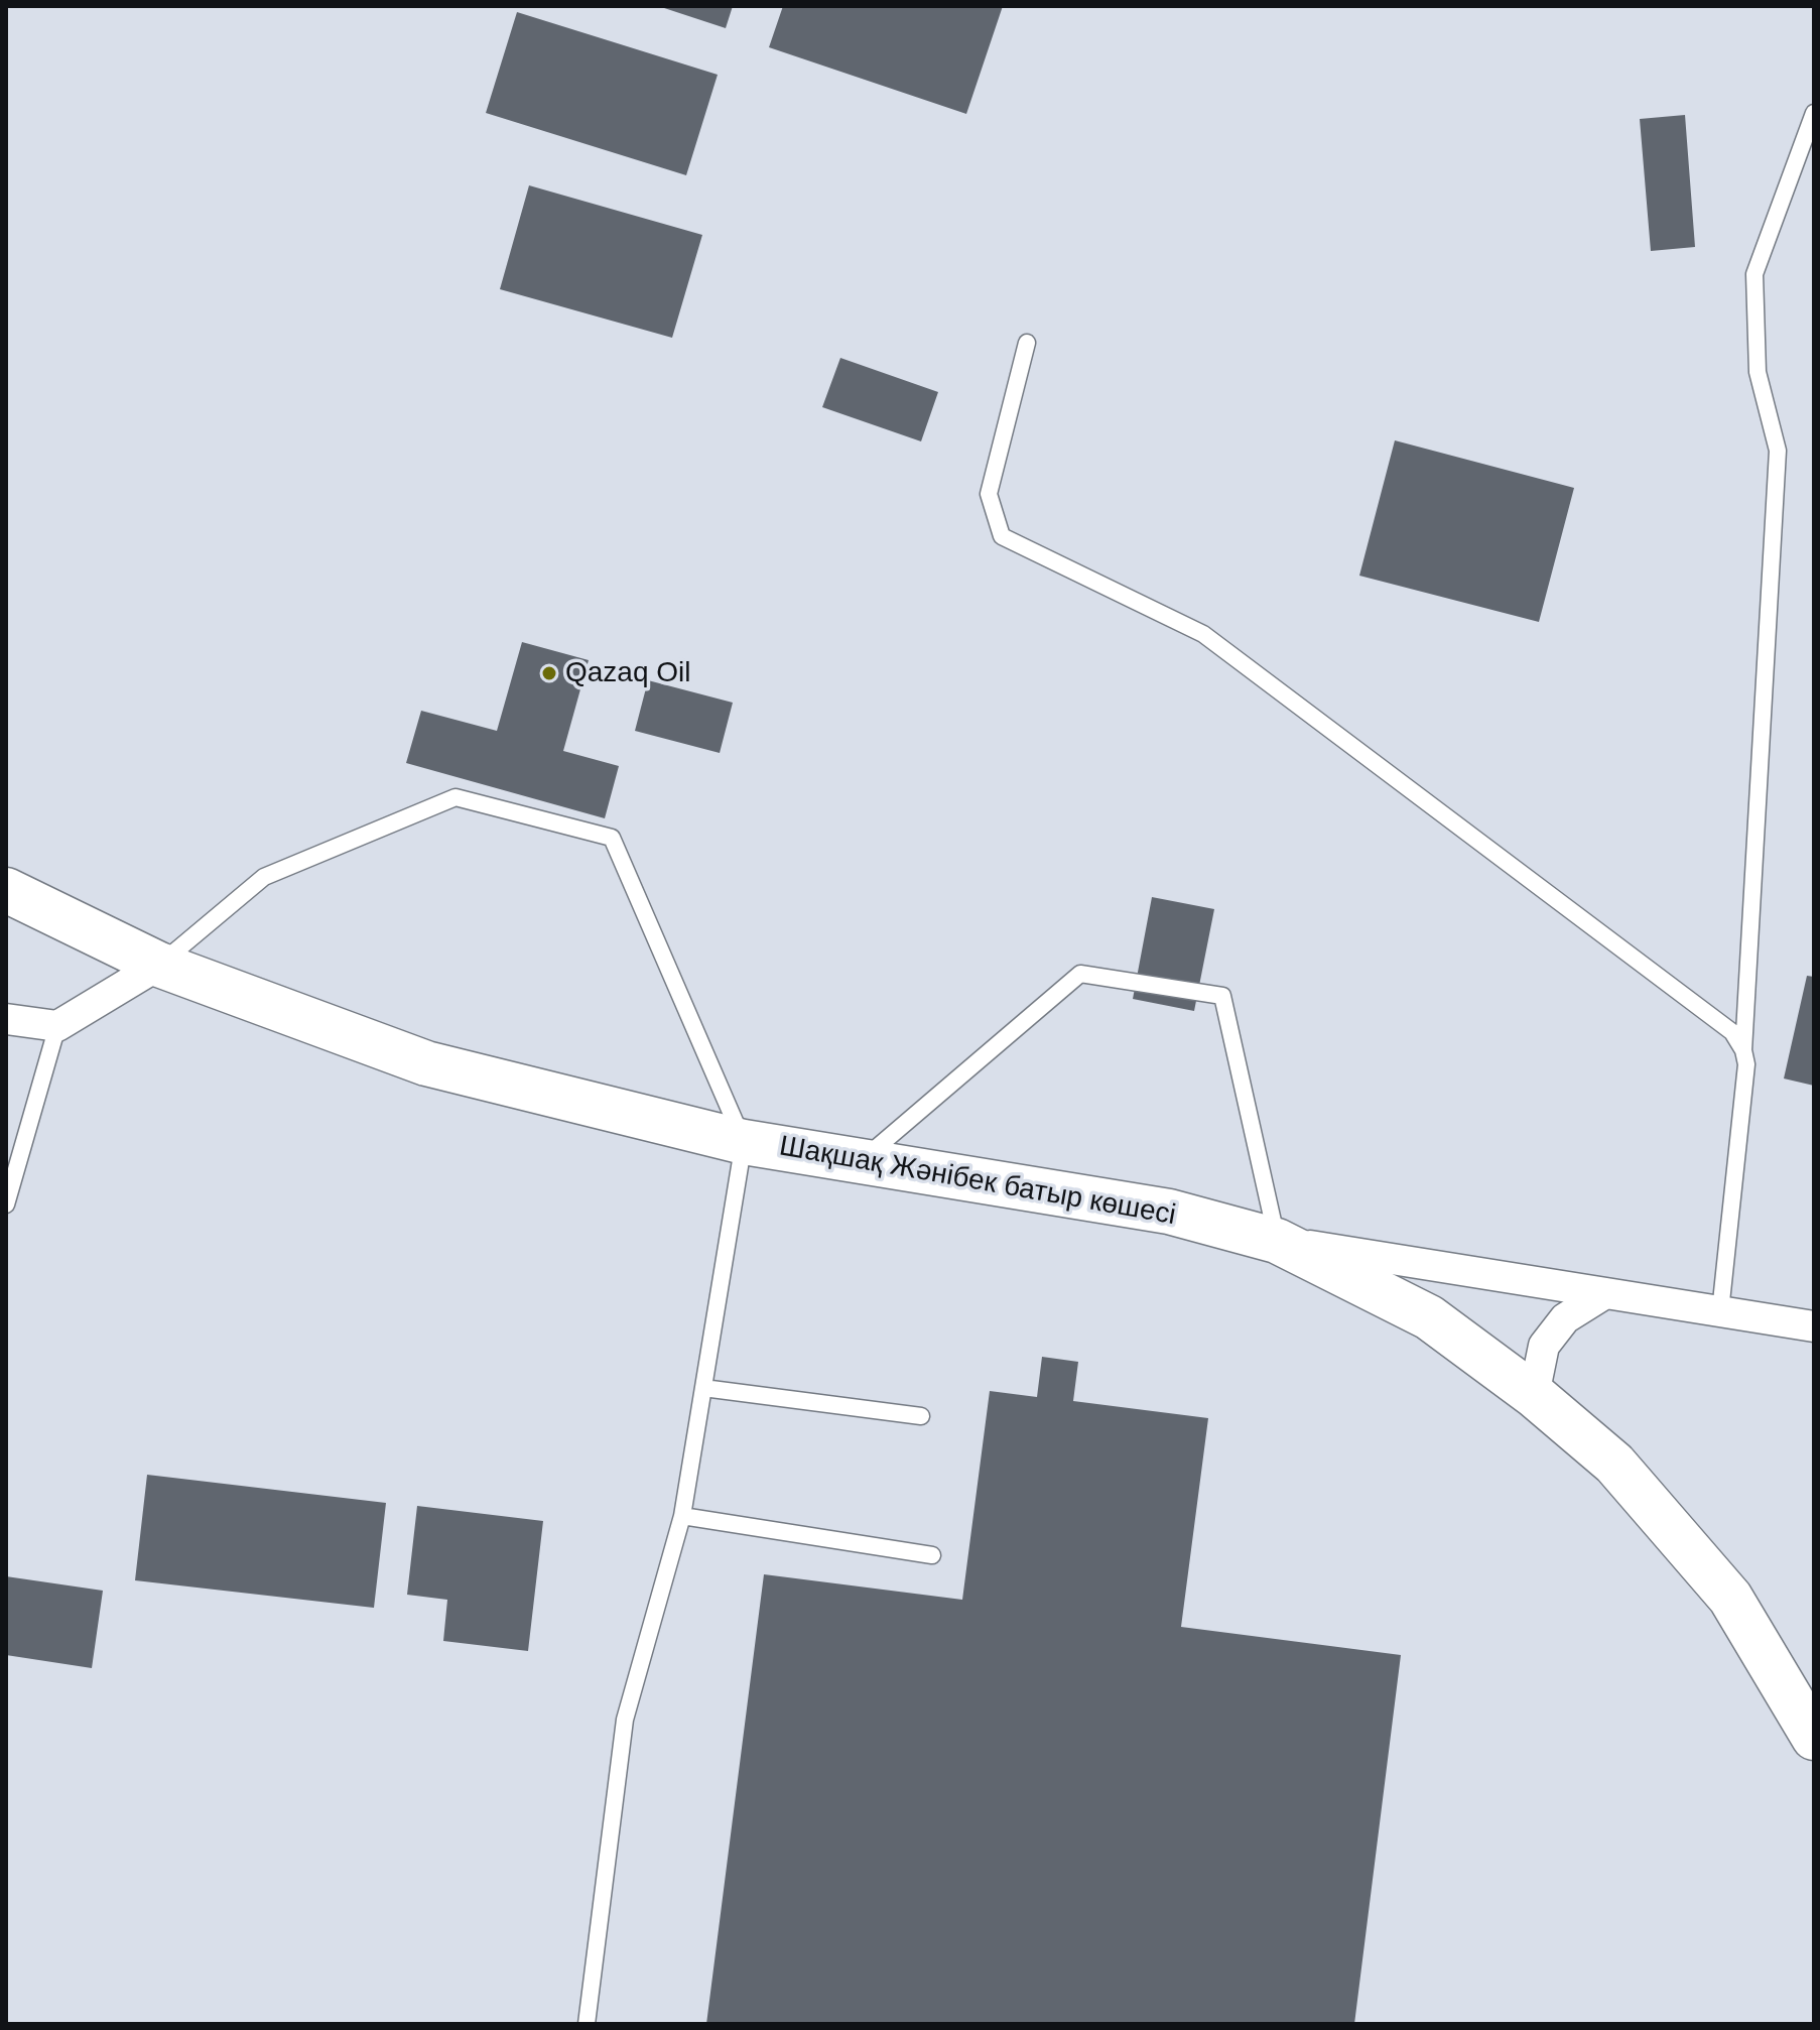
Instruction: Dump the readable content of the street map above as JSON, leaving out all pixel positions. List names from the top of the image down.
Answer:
{
  "streets": {
    "main road": ["Шақшақ Жәнібек батыр көшесі"]
  },
  "places": ["Qazaq Oil"]
}
